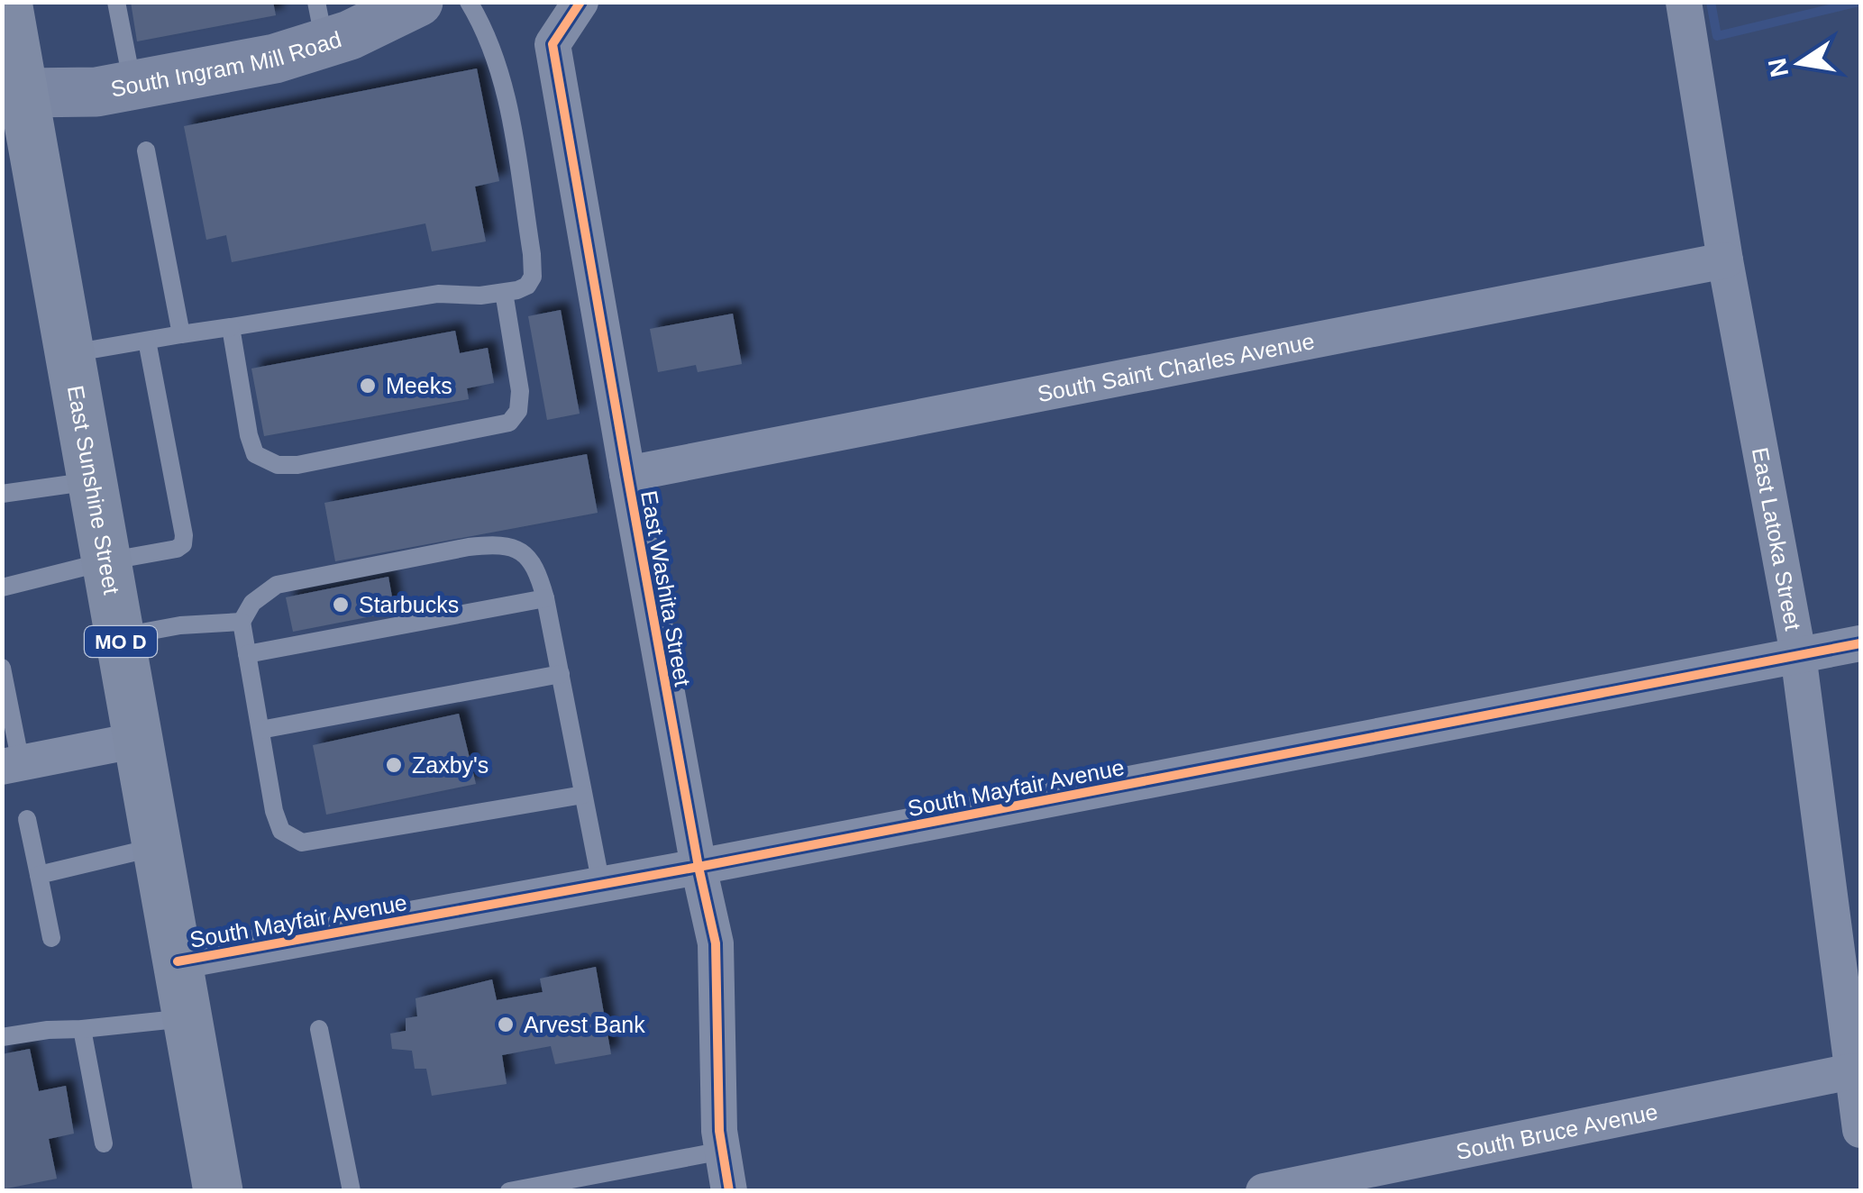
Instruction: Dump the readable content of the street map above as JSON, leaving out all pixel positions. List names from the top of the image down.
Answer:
{
  "streets": {
    "main road": ["East Sunshine Street", "MO D"],
    "street": [
      "South Ingram Mill Road",
      "South Saint Charles Avenue",
      "East Latoka Street",
      "East Washita Street",
      "South Mayfair Avenue",
      "South Bruce Avenue"
    ]
  },
  "crossings": [
    ["South Ingram Mill Road", "East Sunshine Street"],
    ["South Saint Charles Avenue", "East Latoka Street"],
    ["South Saint Charles Avenue", "East Washita Street"],
    ["East Sunshine Street", "South Mayfair Avenue"],
    ["East Latoka Street", "South Mayfair Avenue"],
    ["East Latoka Street", "South Bruce Avenue"],
    ["East Washita Street", "South Mayfair Avenue"]
  ],
  "places": [
    "Meeks",
    "Starbucks",
    "Zaxby's",
    "Arvest Bank"
  ],
  "north": "left"
}
